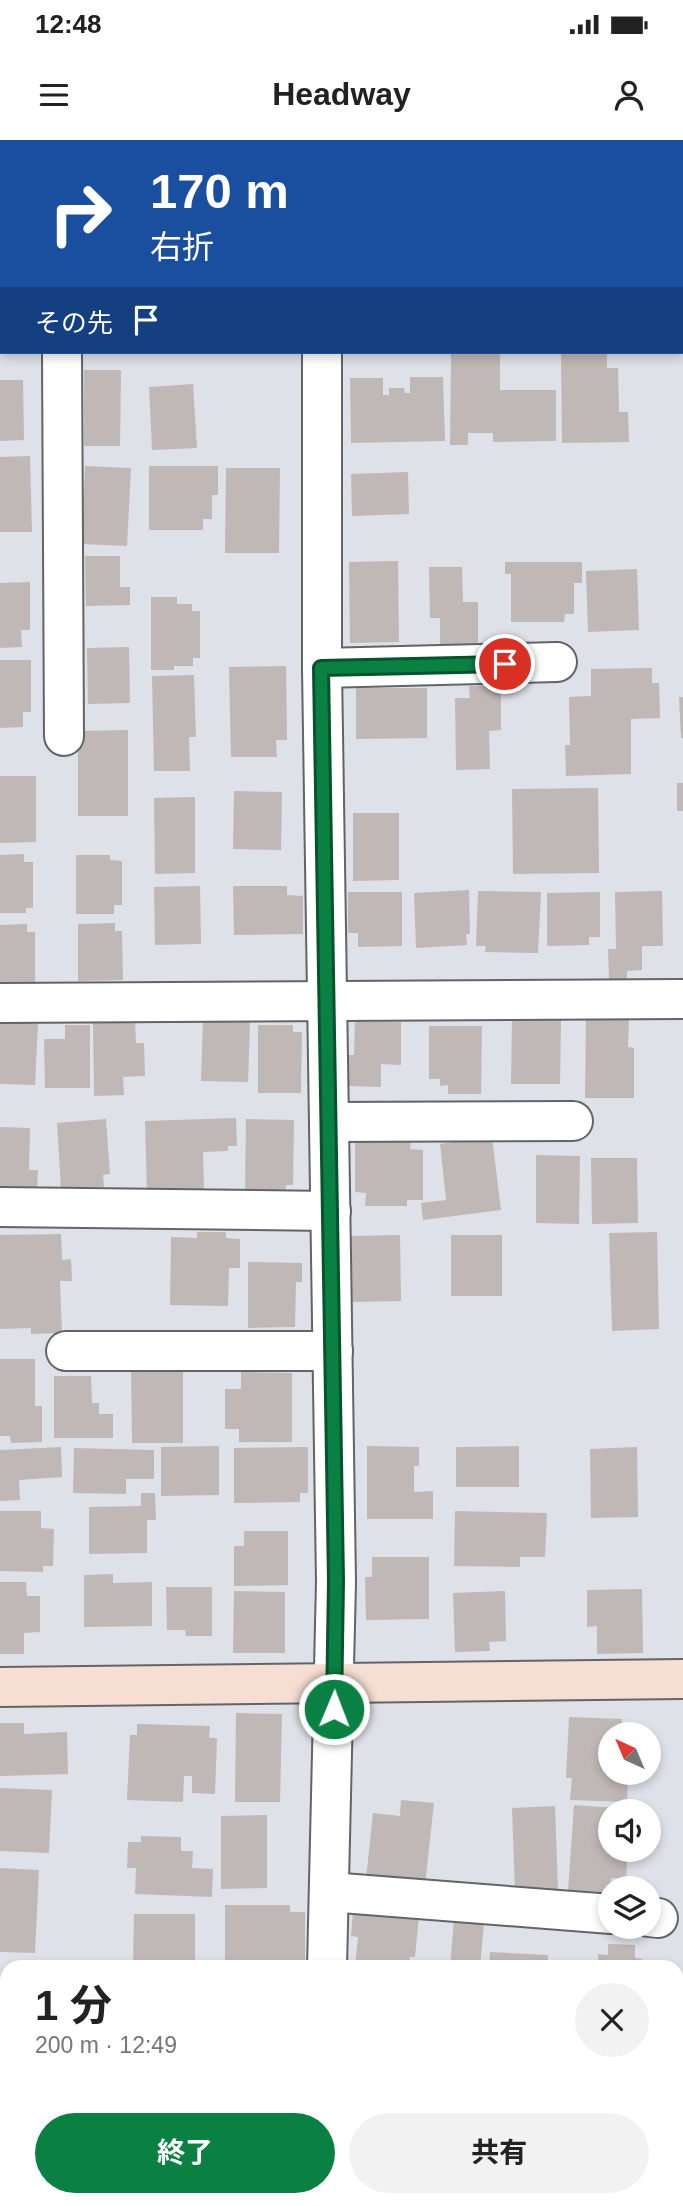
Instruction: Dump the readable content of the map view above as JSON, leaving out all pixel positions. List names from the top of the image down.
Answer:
{
  "north": "top left",
  "page": {
    "status": "12:48",
    "header": "Headway",
    "turn": ["170 m", "右折"],
    "then": "その先",
    "heading": ["1 分", "200 m · 12:49"],
    "buttons": ["終了", "共有"]
  }
}
